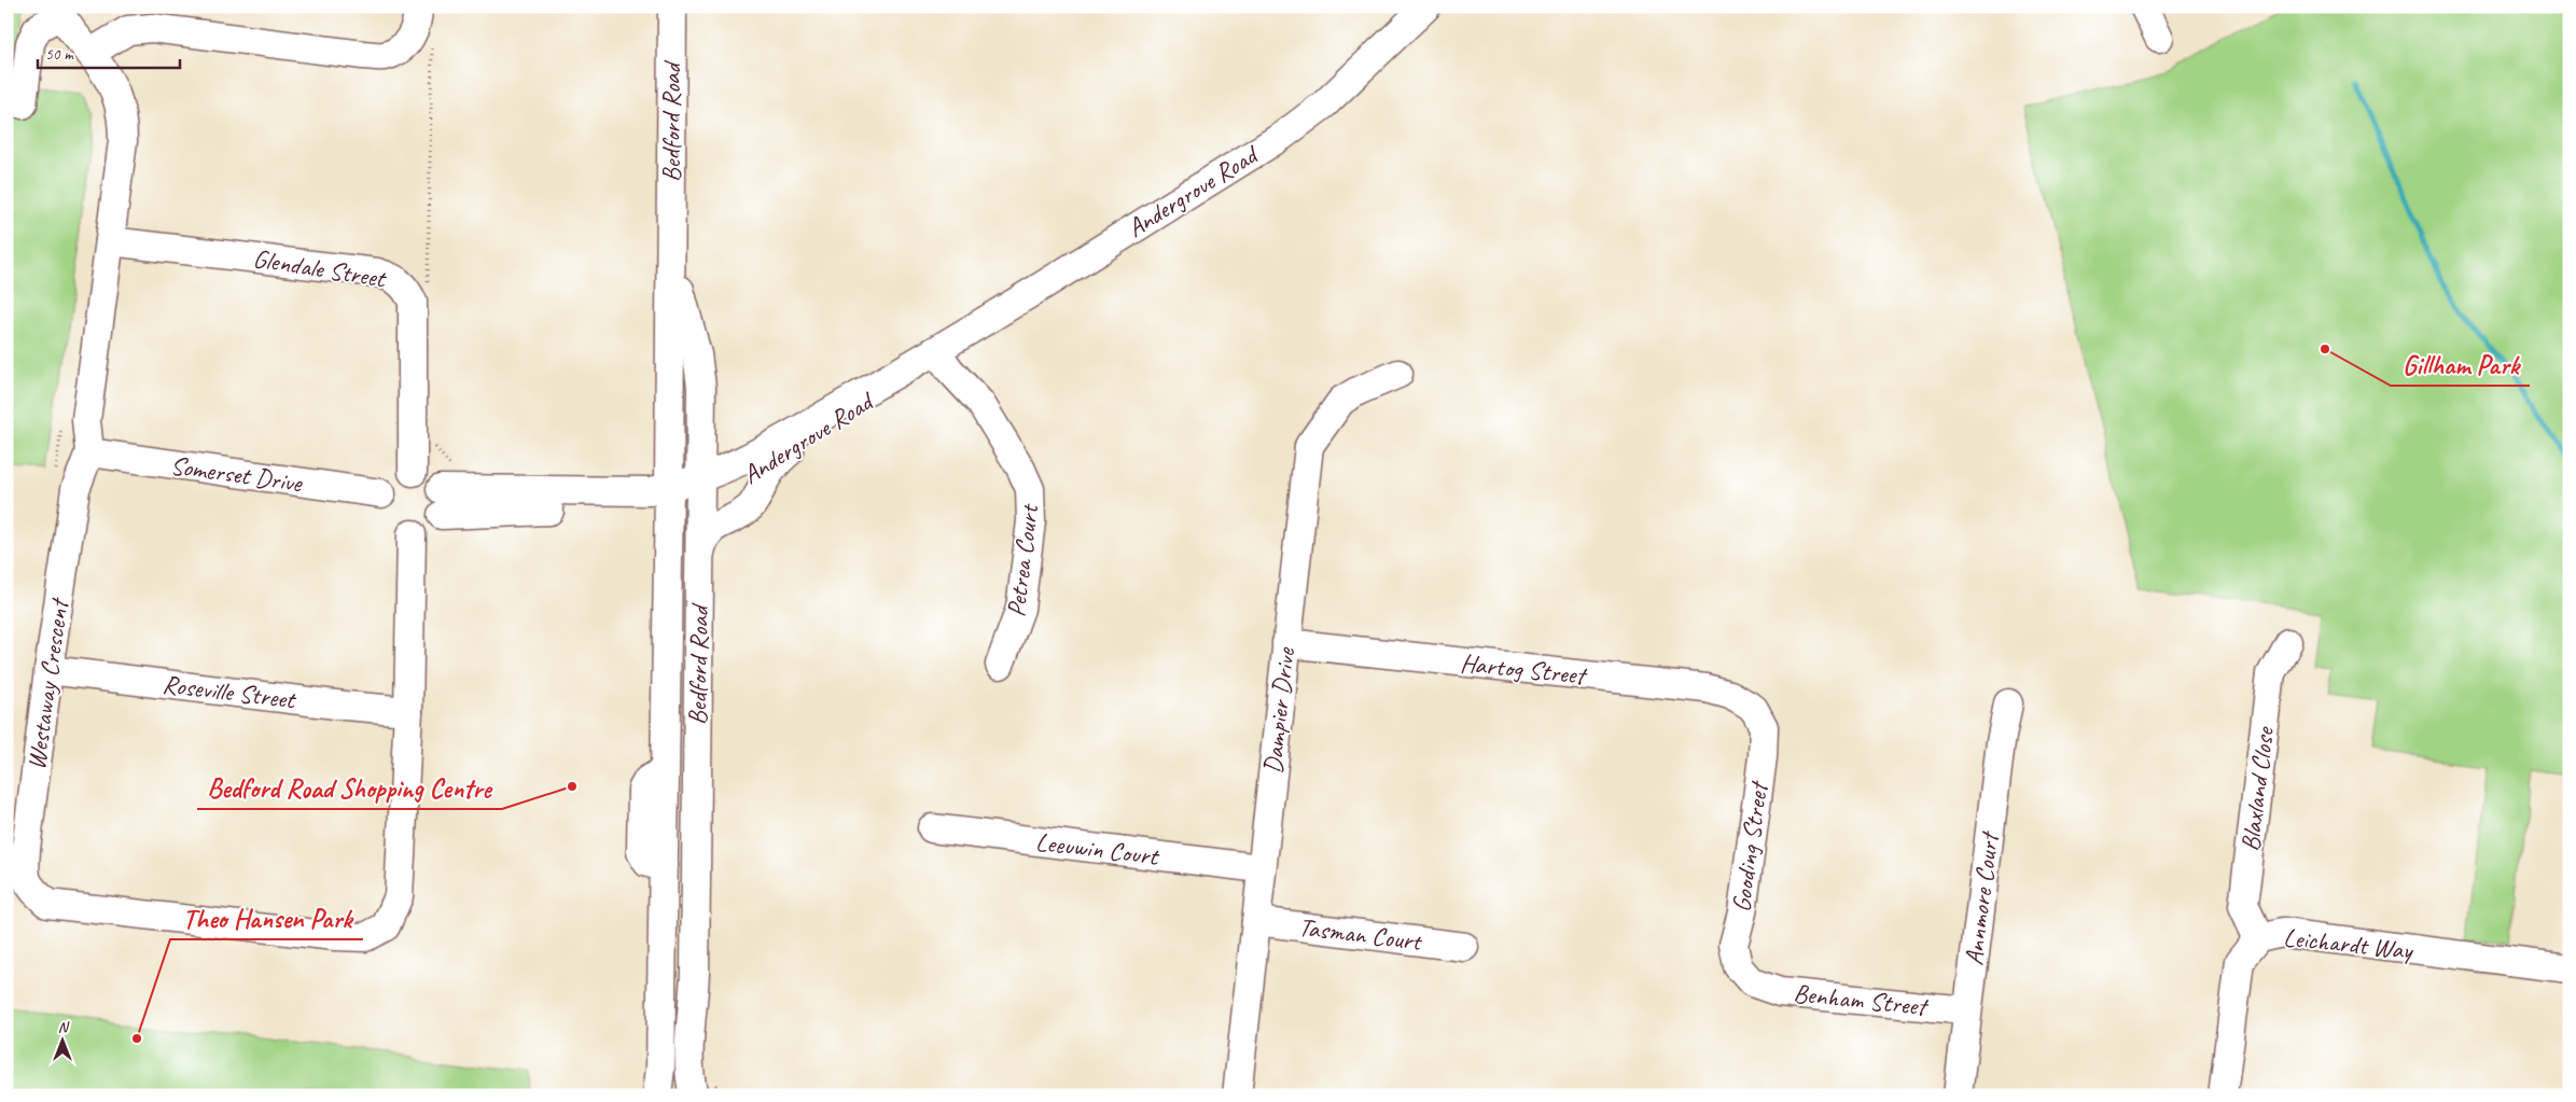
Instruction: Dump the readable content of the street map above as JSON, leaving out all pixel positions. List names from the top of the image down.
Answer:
{
  "streets": {
    "street": [
      "Bedford Road",
      "Andergrove Road",
      "Glendale Street",
      "Somerset Drive",
      "Petrea Court",
      "Hartog Street",
      "Westaway Crescent",
      "Roseville Street",
      "Dampier Drive",
      "Blaxland Close",
      "Gooding Street",
      "Leeuwin Court",
      "Annmore Court",
      "Tasman Court",
      "Leichardt Way",
      "Benham Street"
    ]
  },
  "crossings": [
    ["Bedford Road", "Andergrove Road"],
    ["Andergrove Road", "Petrea Court"],
    ["Glendale Street", "Somerset Drive"],
    ["Glendale Street", "Westaway Crescent"],
    ["Somerset Drive", "Westaway Crescent"],
    ["Hartog Street", "Dampier Drive"],
    ["Hartog Street", "Gooding Street"],
    ["Westaway Crescent", "Roseville Street"],
    ["Dampier Drive", "Leeuwin Court"],
    ["Dampier Drive", "Tasman Court"],
    ["Blaxland Close", "Leichardt Way"],
    ["Gooding Street", "Benham Street"],
    ["Annmore Court", "Benham Street"]
  ],
  "places": ["Gillham Park", "Bedford Road Shopping Centre", "Theo Hansen Park"],
  "scale_bar": "50 m",
  "north": "top"
}
